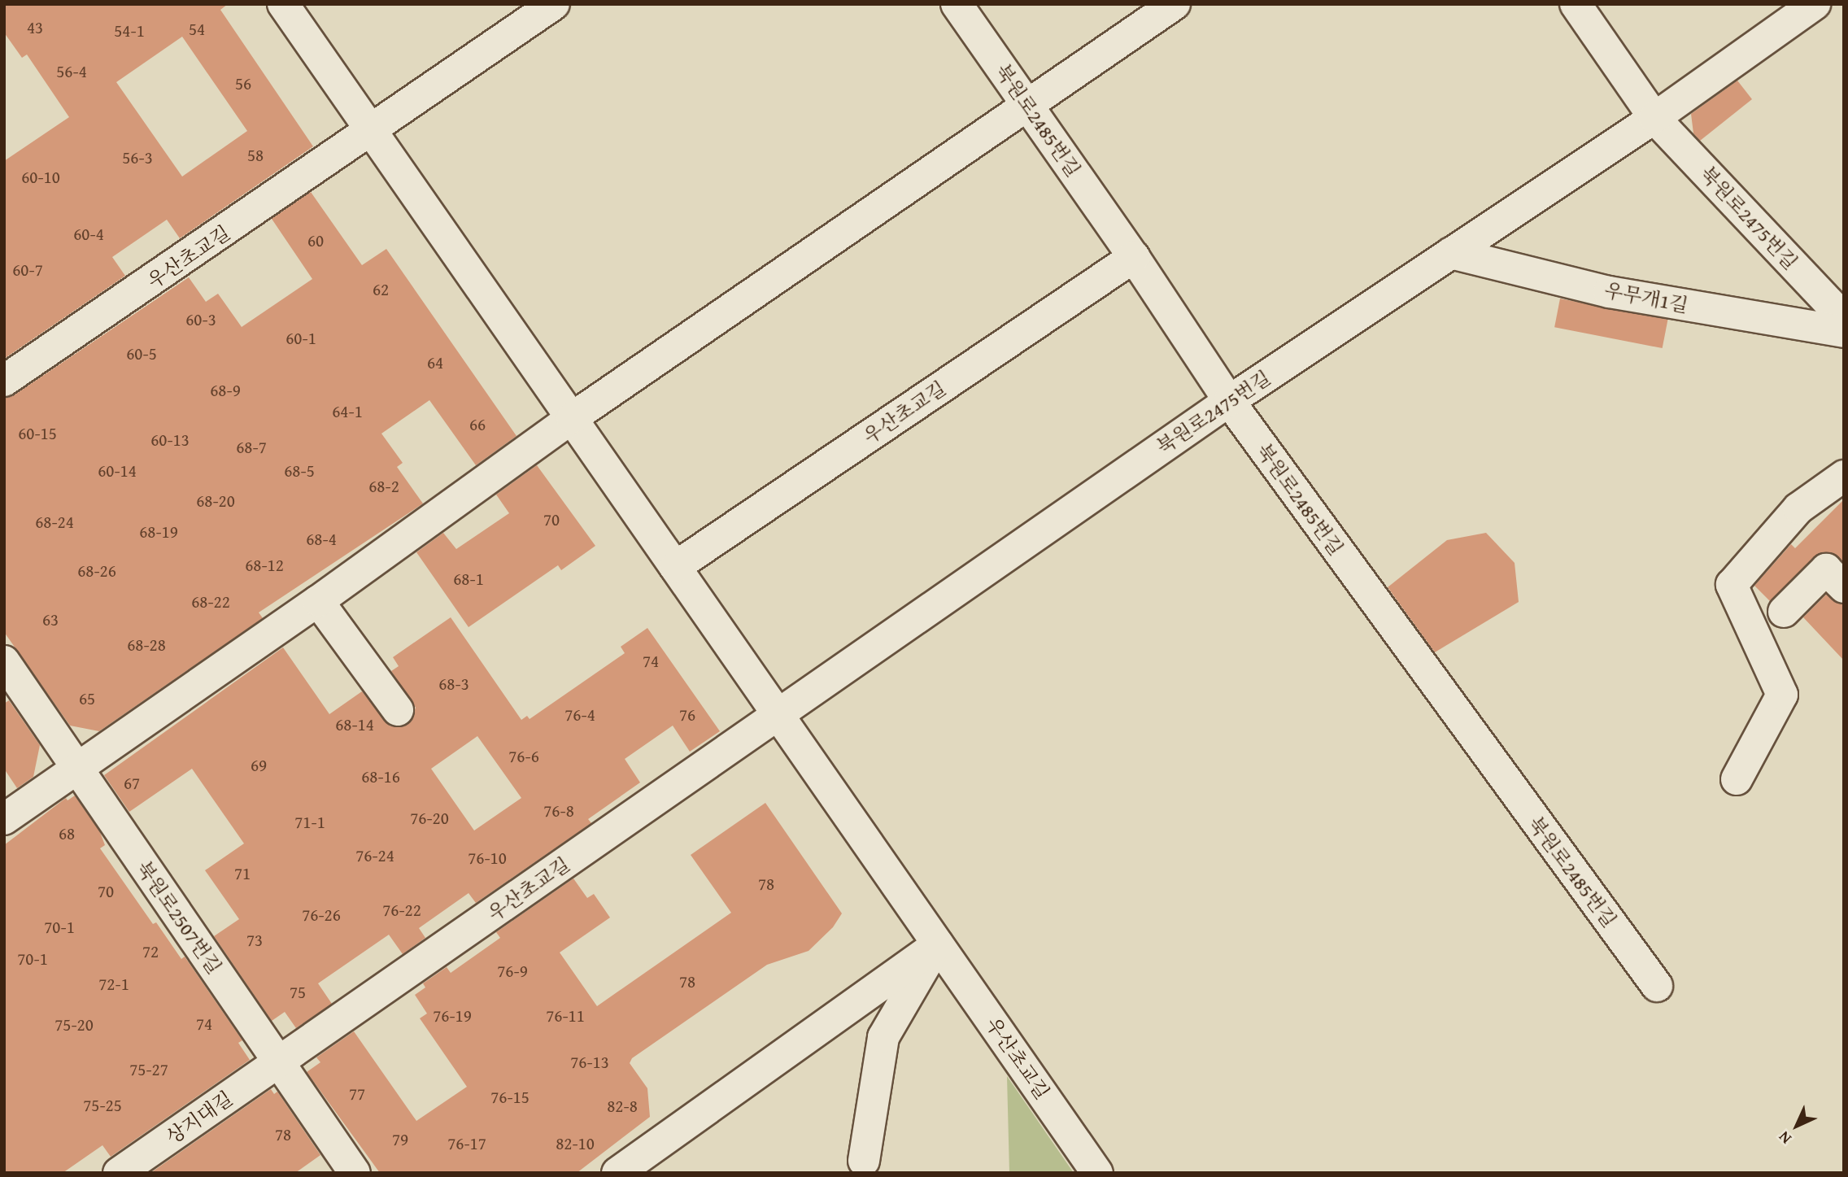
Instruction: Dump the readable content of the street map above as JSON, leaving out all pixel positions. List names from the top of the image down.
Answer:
{
  "streets": {
    "street": [
      "북원로2485번길",
      "북원로2475번길",
      "우산초교길",
      "우무개1길",
      "북원로2507번길",
      "상지대길"
    ]
  },
  "crossings": [
    ["북원로2485번길", "북원로2475번길"],
    ["북원로2485번길", "우산초교길"],
    ["북원로2475번길", "우산초교길"],
    ["북원로2475번길", "우무개1길"],
    ["우산초교길", "북원로2507번길"],
    ["우산초교길", "상지대길"],
    ["북원로2507번길", "상지대길"]
  ],
  "house_numbers": [
    "43",
    "54",
    "54-1",
    "56-4",
    "56",
    "58",
    "56-3",
    "60-10",
    "60-4",
    "60",
    "60-7",
    "62",
    "60-3",
    "60-1",
    "60-5",
    "64",
    "68-9",
    "64-1",
    "66",
    "60-15",
    "60-13",
    "68-7",
    "60-14",
    "68-5",
    "68-2",
    "68-20",
    "70",
    "68-24",
    "68-19",
    "68-4",
    "68-12",
    "68-26",
    "68-1",
    "68-22",
    "63",
    "68-28",
    "74",
    "68-3",
    "65",
    "76-4",
    "76",
    "68-14",
    "76-6",
    "69",
    "68-16",
    "67",
    "76-8",
    "76-20",
    "71-1",
    "68",
    "76-24",
    "76-10",
    "71",
    "78",
    "70",
    "76-22",
    "76-26",
    "70-1",
    "73",
    "72",
    "70-1",
    "76-9",
    "78",
    "72-1",
    "75",
    "76-19",
    "76-11",
    "74",
    "75-20",
    "76-13",
    "75-27",
    "77",
    "76-15",
    "75-25",
    "82-8",
    "78",
    "79",
    "76-17",
    "82-10"
  ],
  "north": "bottom left"
}
